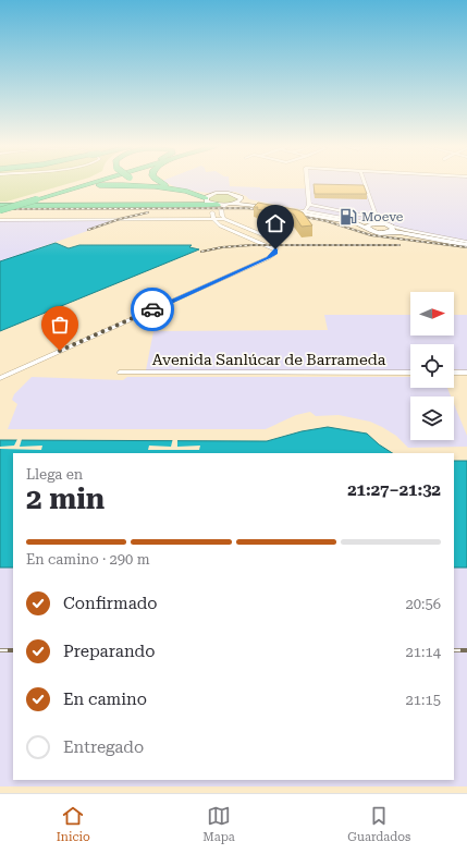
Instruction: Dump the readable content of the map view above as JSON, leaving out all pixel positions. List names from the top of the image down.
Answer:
{
  "streets": {
    "street": ["Avenida Sanlúcar de Barrameda"]
  },
  "places": {
    "fuel station": ["Moeve"]
  },
  "north": "right",
  "page": {
    "heading": ["2 min", "Llega en", "21:27–21:32"],
    "bar": "En camino · 290 m",
    "list": [
      ["Confirmado", "20:56"],
      ["Preparando", "21:14"],
      ["En camino", "21:15"],
      "Entregado"
    ],
    "tabs": ["Inicio", "Mapa", "Guardados"]
  }
}
